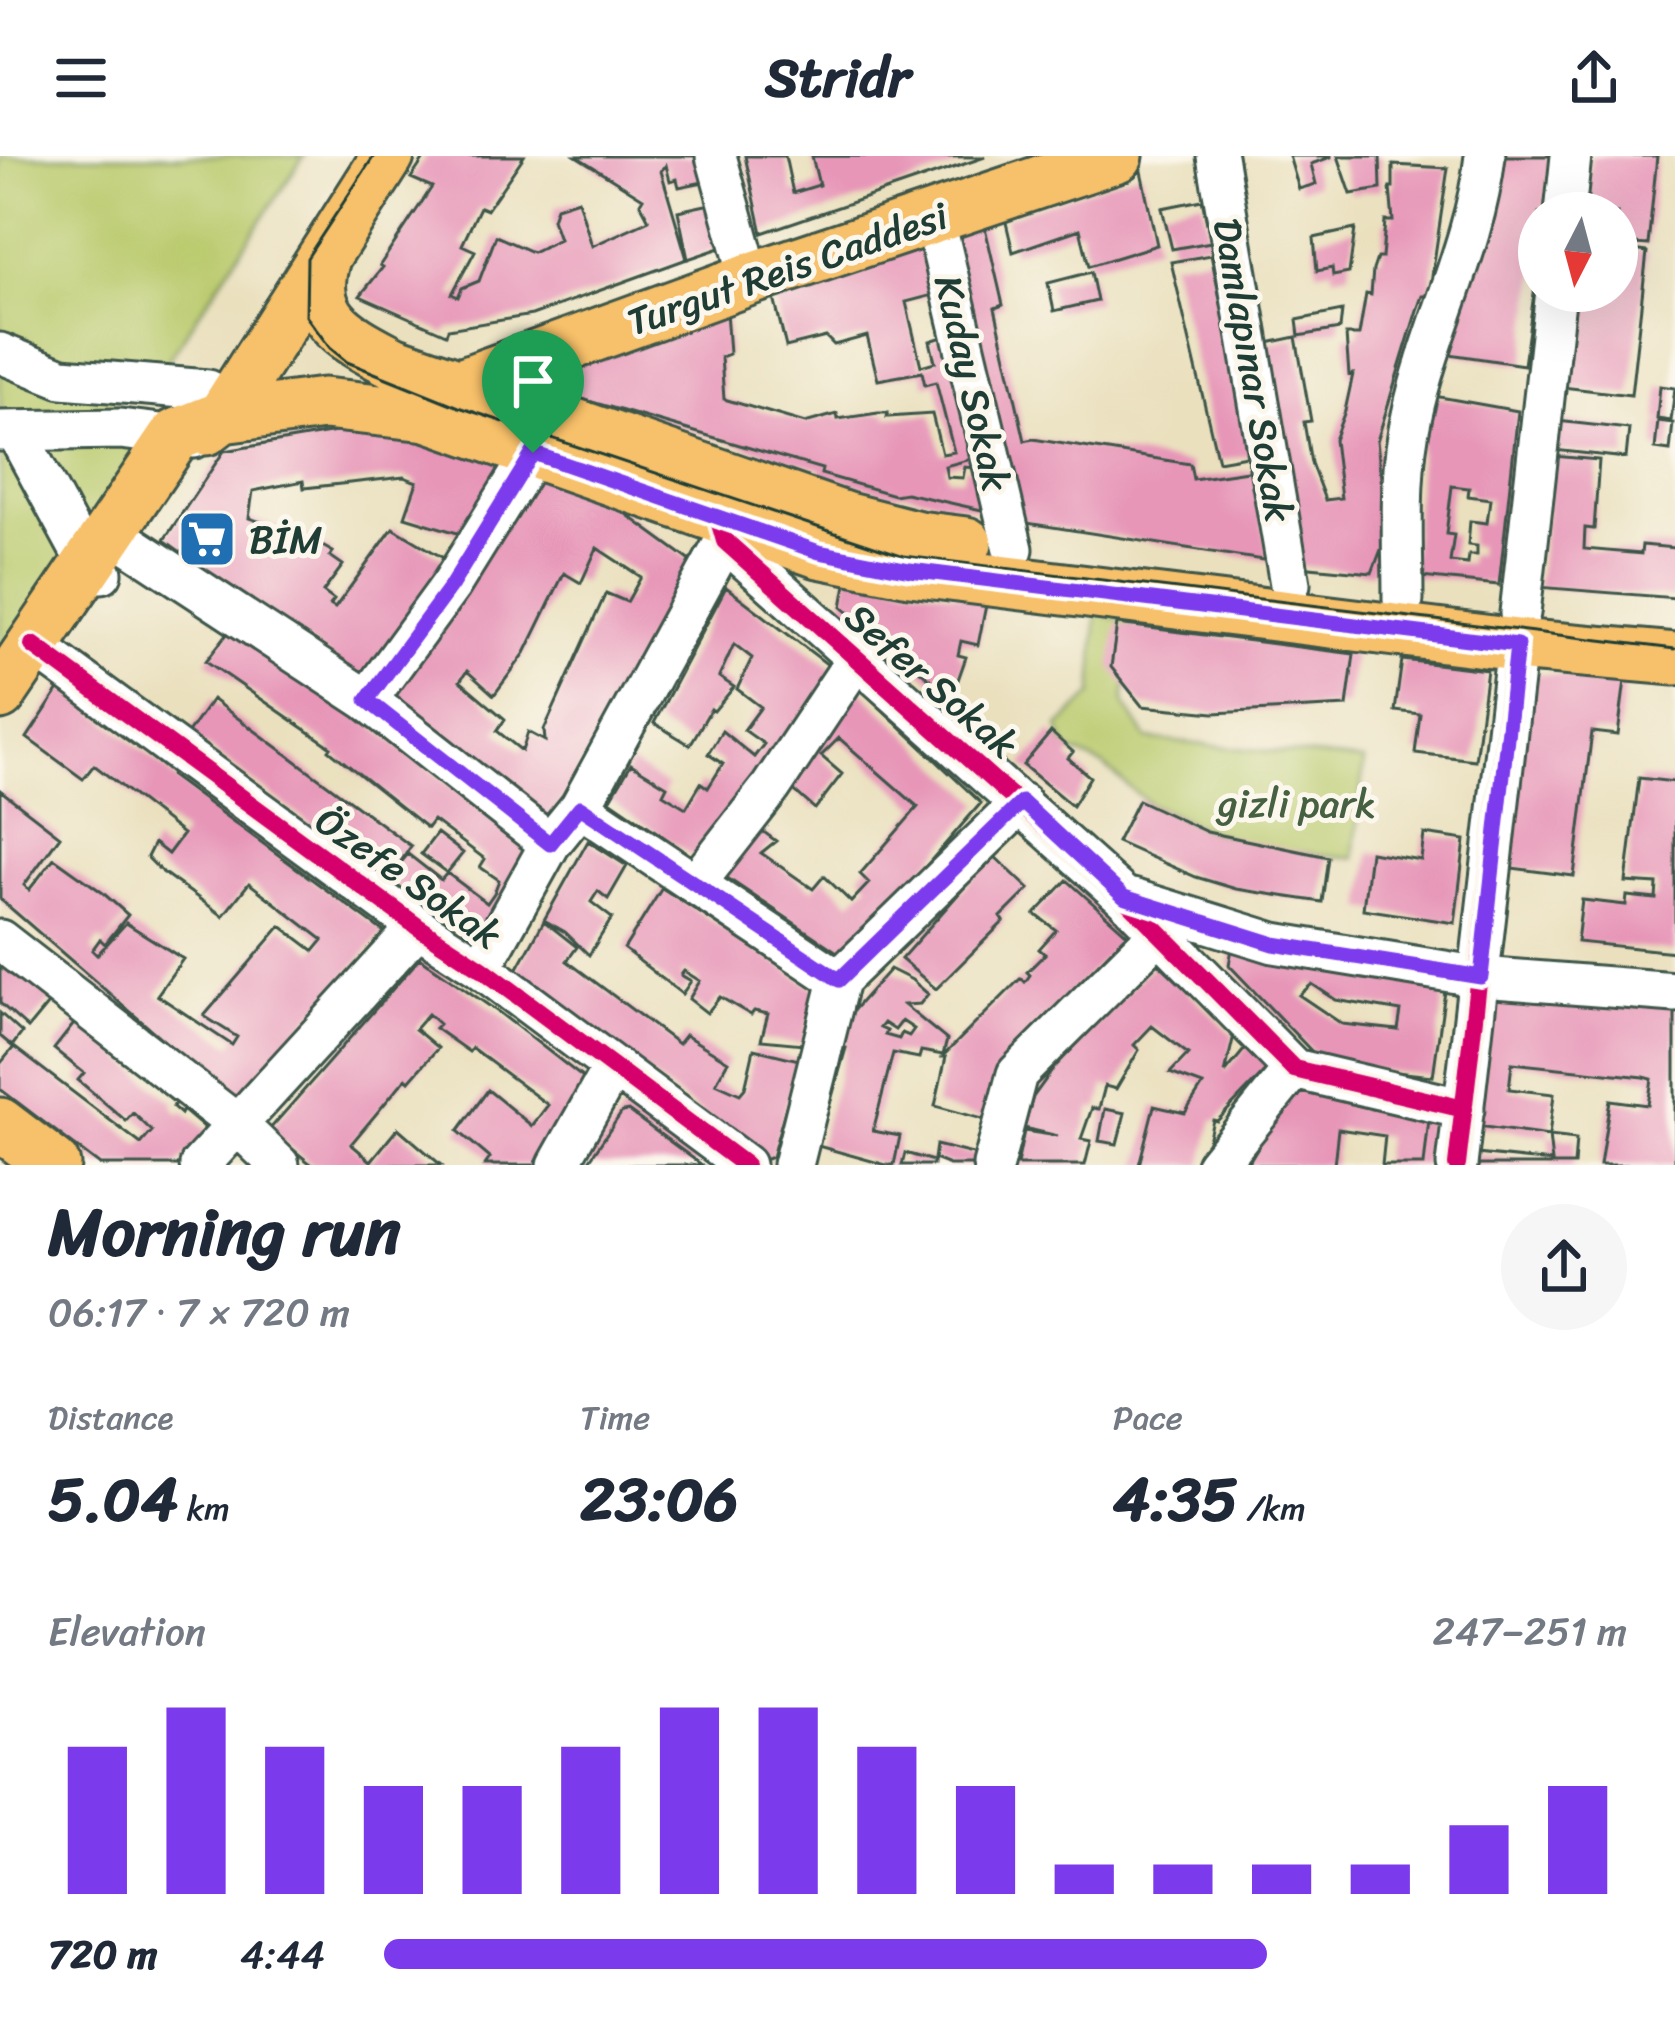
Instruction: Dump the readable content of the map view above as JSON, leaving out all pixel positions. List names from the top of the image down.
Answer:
{
  "streets": {
    "main road": ["Turgut Reis Caddesi"],
    "street": [
      "Damlapınar Sokak",
      "Kuday Sokak",
      "Sefer Sokak",
      "Özefe Sokak"
    ]
  },
  "crossings": [
    ["Turgut Reis Caddesi", "Kuday Sokak"]
  ],
  "parks": ["gizli park"],
  "places": {
    "supermarket": ["BİM"]
  },
  "north": "bottom",
  "page": {
    "header": "Stridr",
    "heading": ["Morning run", "06:17 · 7 × 720 m"],
    "stats": [
      ["Distance", "5.04 km"],
      ["Time", "23:06"],
      ["Pace", "4:35 /km"]
    ],
    "chart": ["Elevation", "247–251 m"],
    "list": [
      {
        "name": "720 m",
        "note": "4:44"
      }
    ]
  }
}
